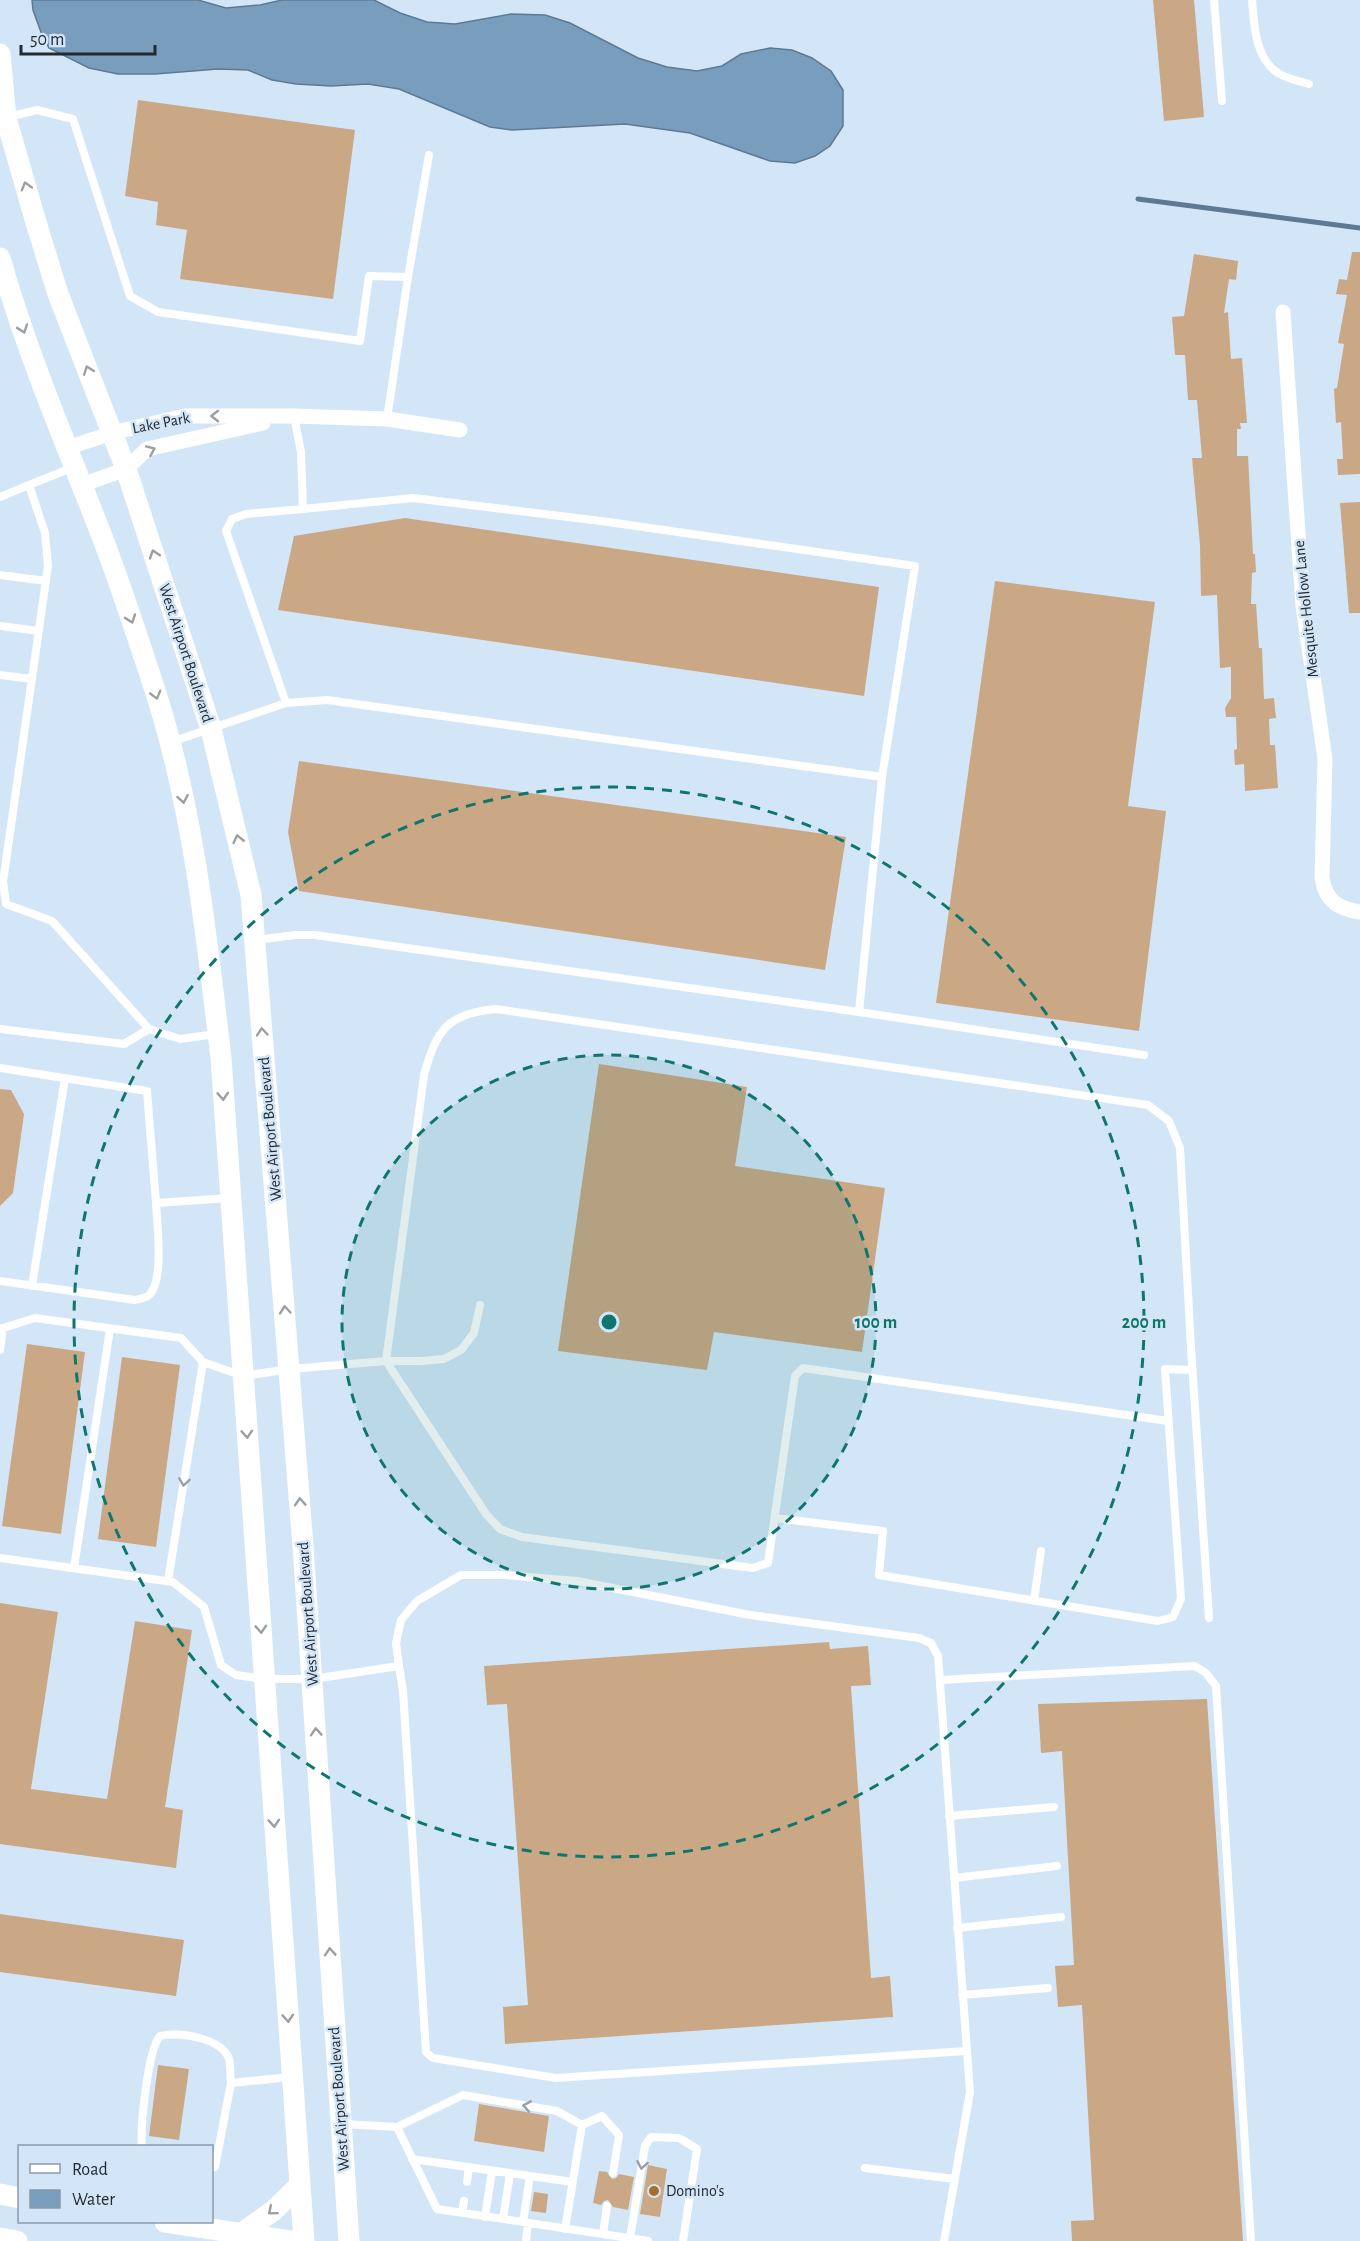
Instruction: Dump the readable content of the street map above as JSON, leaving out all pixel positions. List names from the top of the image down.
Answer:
{
  "streets": {
    "main road": ["West Airport Boulevard"],
    "street": ["Lake Park", "Mesquite Hollow Lane"]
  },
  "crossings": [
    ["Lake Park", "West Airport Boulevard"]
  ],
  "places": ["Domino's"],
  "legend": ["Road", "Water"],
  "scale_bar": "50 m",
  "rings": ["100 m", "200 m"]
}
